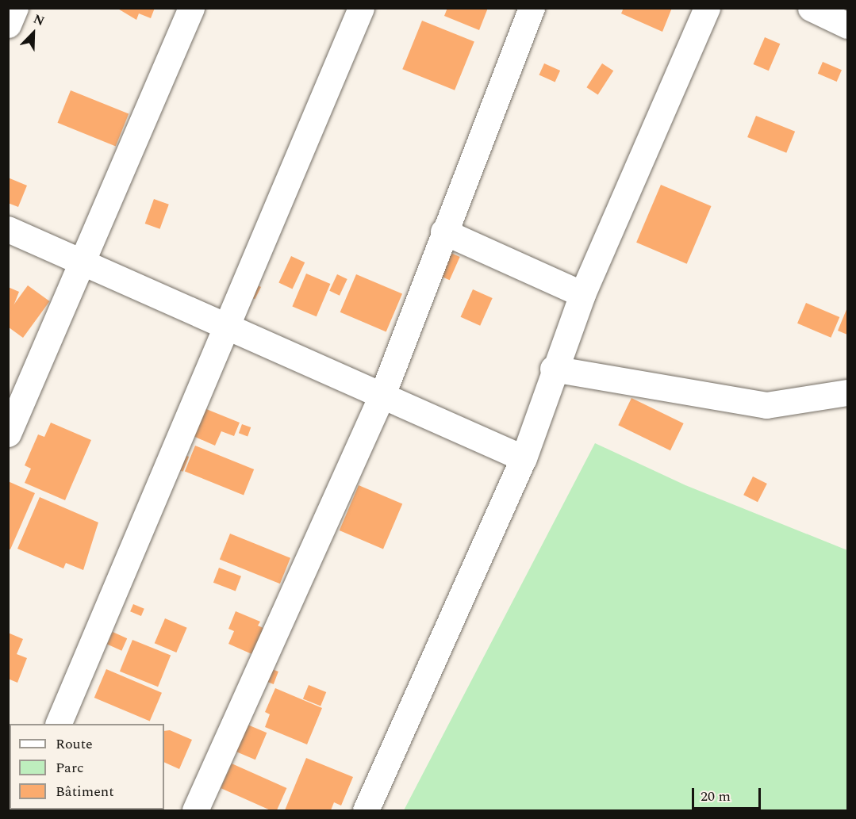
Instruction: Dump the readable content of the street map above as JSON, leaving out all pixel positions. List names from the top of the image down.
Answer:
{
  "legend": ["Route", "Parc", "Bâtiment"],
  "scale_bar": "20 m",
  "north": "top right"
}
